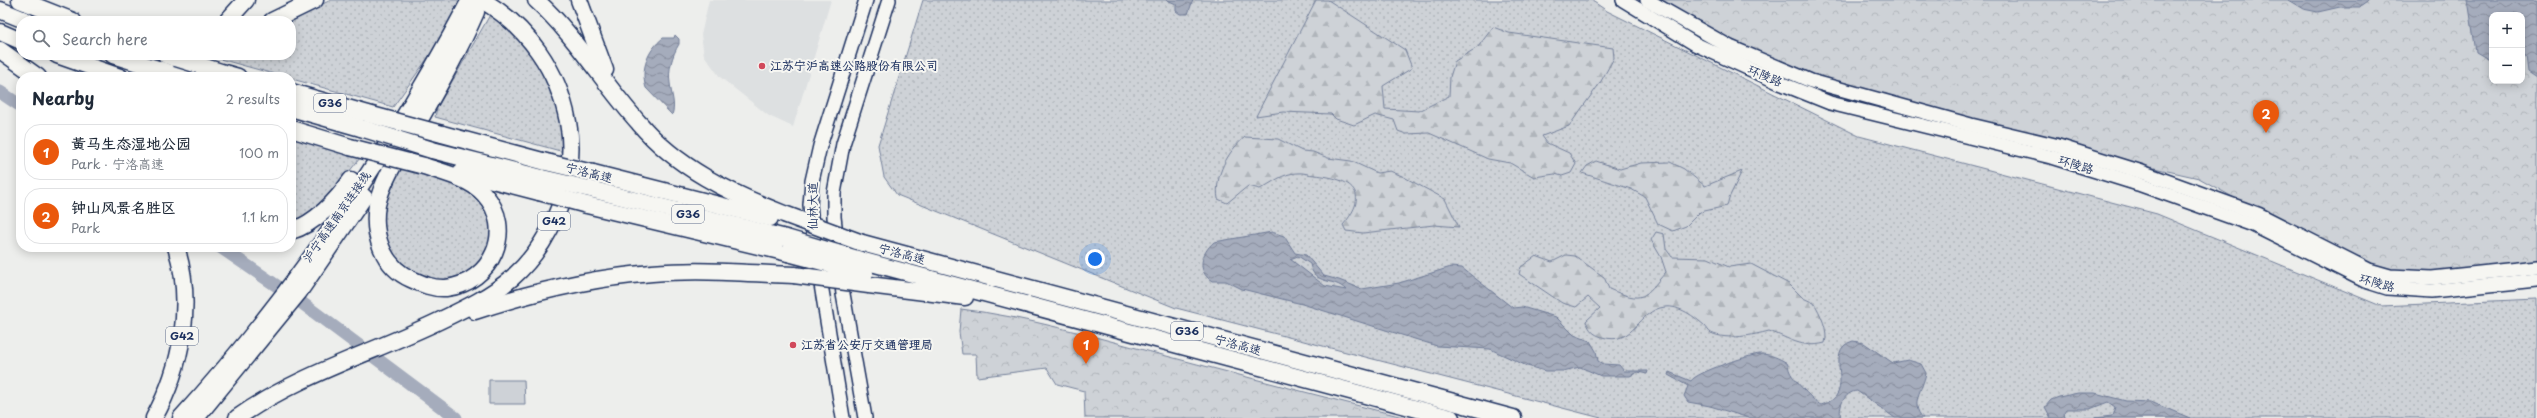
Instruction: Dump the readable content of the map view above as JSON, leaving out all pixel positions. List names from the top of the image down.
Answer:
{
  "streets": {
    "highway": [
      "G36",
      "宁洛高速",
      "沪宁高速南京连接线",
      "G42"
    ],
    "main road": ["环陵路", "仙林大道"]
  },
  "crossings": [
    ["沪宁高速南京连接线", "G42"]
  ],
  "places": ["江苏宁沪高速公路股份有限公司", "江苏省公安厅交通管理局"],
  "page": {
    "map_buttons": ["+", "−"],
    "search": "Search here",
    "heading": ["Nearby", "2 results"],
    "pins": ["2", "1"],
    "list": [
      {
        "mark": "1",
        "name": "黄马生态湿地公园",
        "note": "Park · 宁洛高速",
        "value": "100 m"
      },
      {
        "mark": "2",
        "name": "钟山风景名胜区",
        "note": "Park",
        "value": "1.1 km"
      }
    ]
  }
}
